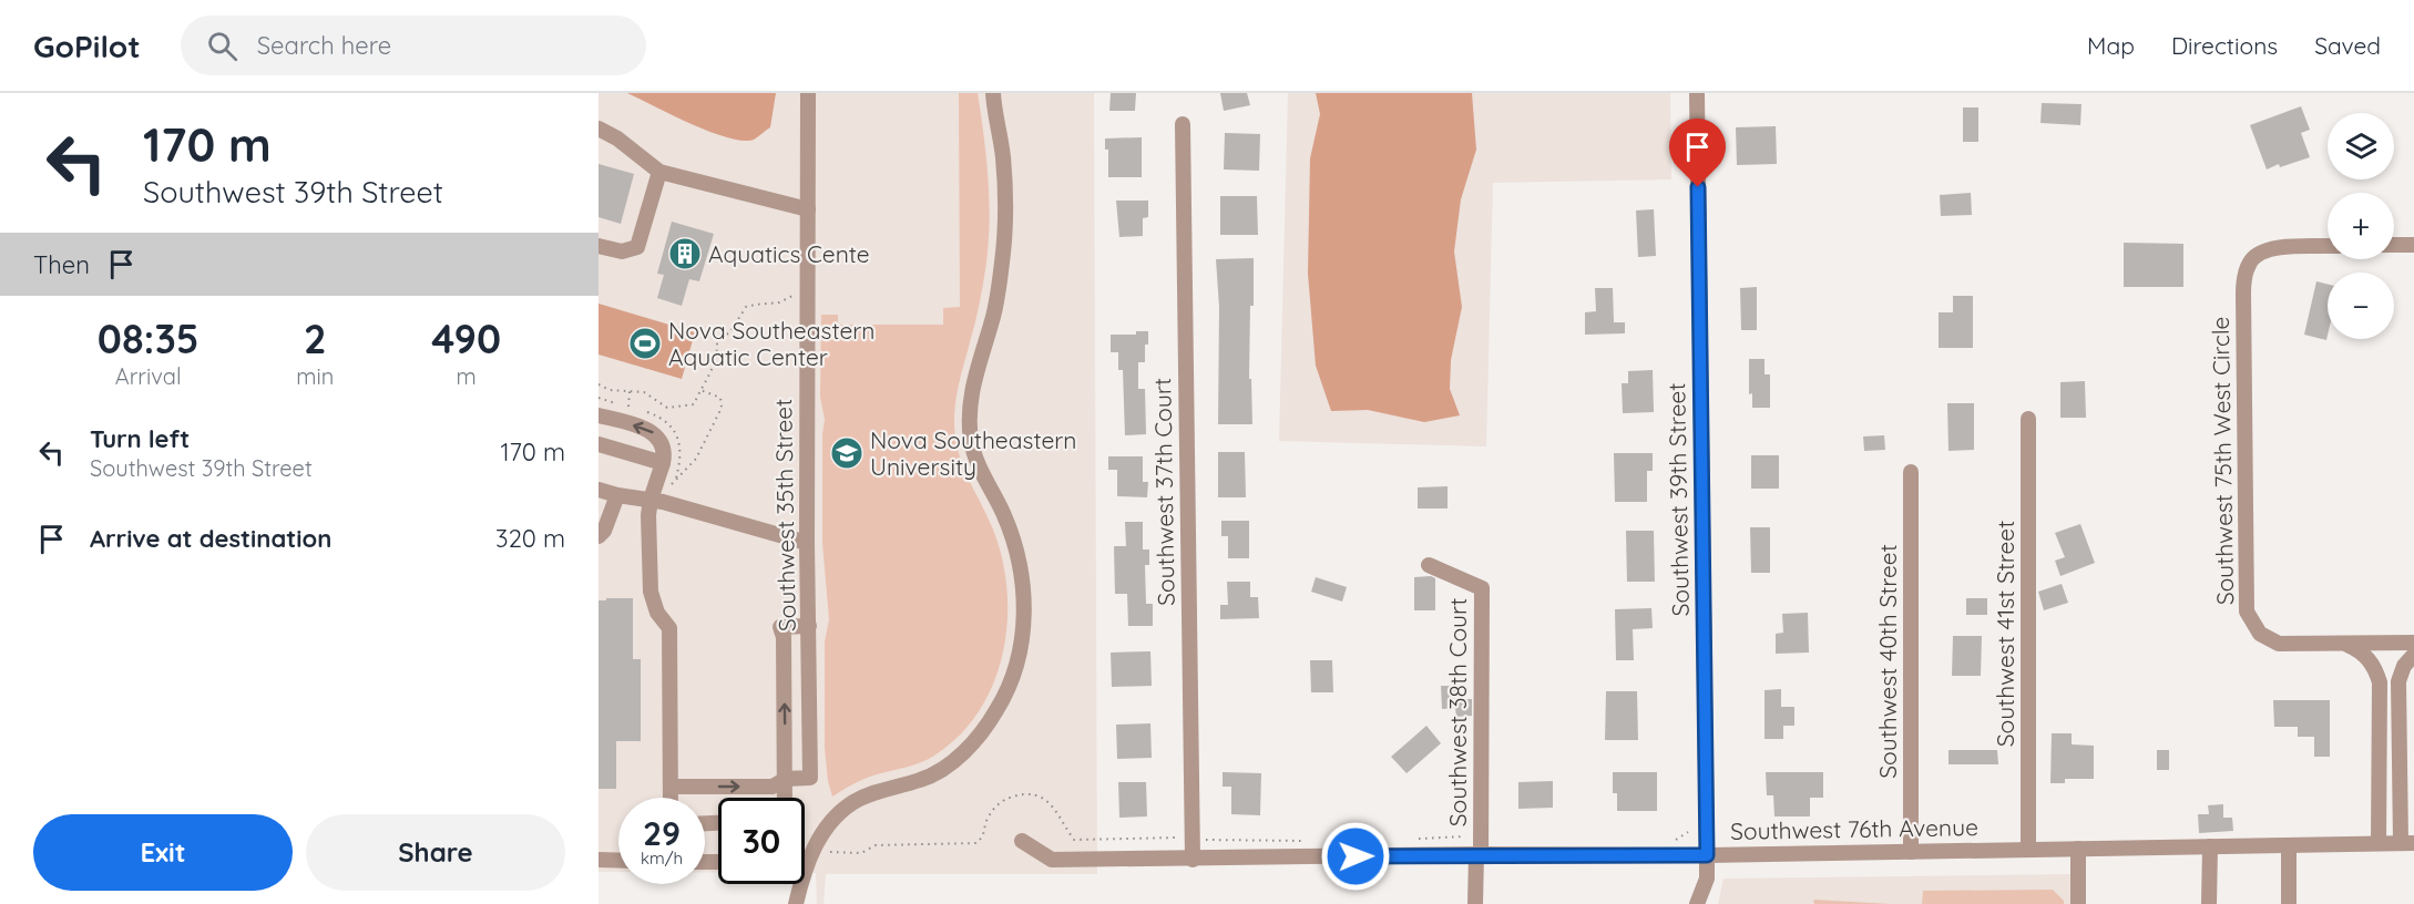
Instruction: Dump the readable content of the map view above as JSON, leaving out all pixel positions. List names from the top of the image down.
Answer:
{
  "streets": {
    "street": [
      "Southwest 75th West Circle",
      "Southwest 37th Court",
      "Southwest 39th Street",
      "Southwest 35th Street",
      "Southwest 41st Street",
      "Southwest 40th Street",
      "Southwest 38th Court",
      "Southwest 76th Avenue"
    ]
  },
  "crossings": [
    ["Southwest 37th Court", "Southwest 76th Avenue"],
    ["Southwest 39th Street", "Southwest 76th Avenue"],
    ["Southwest 41st Street", "Southwest 76th Avenue"],
    ["Southwest 40th Street", "Southwest 76th Avenue"],
    ["Southwest 38th Court", "Southwest 76th Avenue"]
  ],
  "places": {
    "building": ["Aquatics Cente"],
    "sports": ["Nova Southeastern Aquatic Center"],
    "school or university": ["Nova Southeastern University"]
  },
  "page": {
    "header": "GoPilot",
    "search": "Search here",
    "nav": ["Map", "Directions", "Saved"],
    "turn": ["170 m", "Southwest 39th Street"],
    "map_buttons": ["+", "−"],
    "then": "Then",
    "eta": [
      "08:35",
      "Arrival",
      "2",
      "min",
      "490",
      "m"
    ],
    "list": [
      {
        "name": "Turn left",
        "note": "Southwest 39th Street",
        "value": "170 m"
      },
      {
        "name": "Arrive at destination",
        "value": "320 m"
      }
    ],
    "speed": "29 km/h",
    "limit": "30",
    "buttons": ["Exit", "Share"]
  }
}
